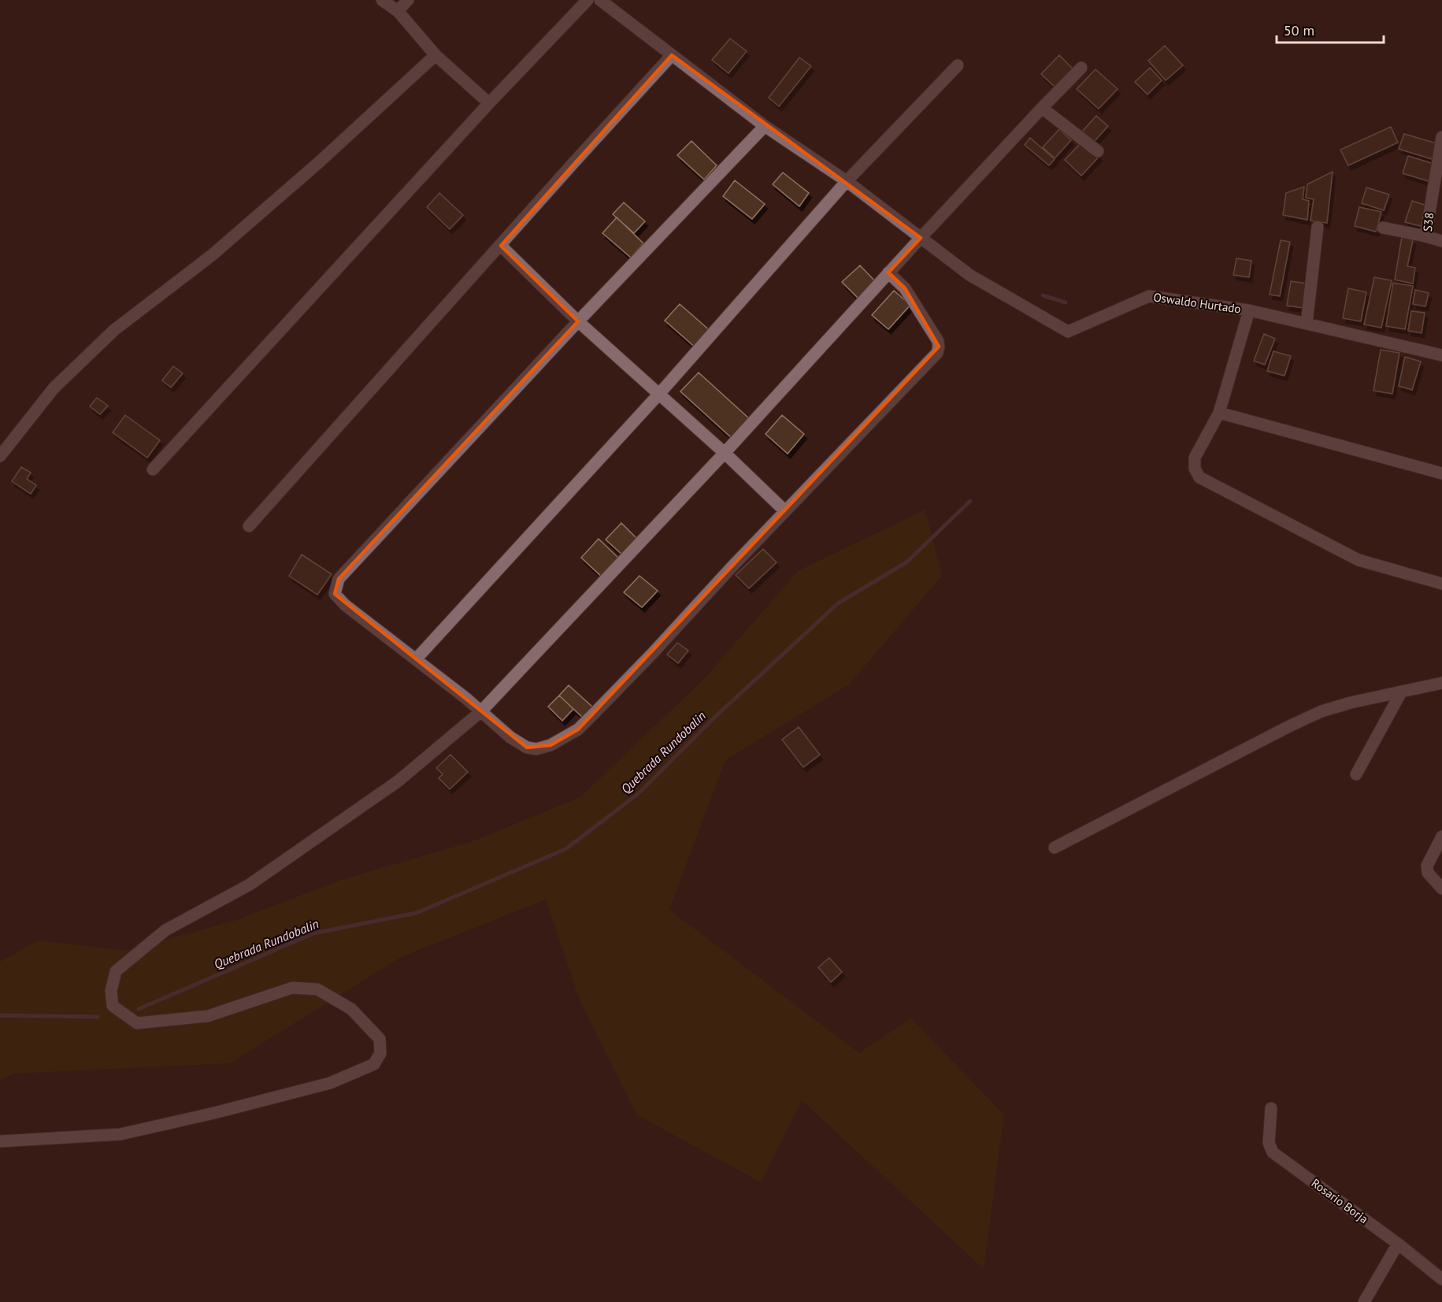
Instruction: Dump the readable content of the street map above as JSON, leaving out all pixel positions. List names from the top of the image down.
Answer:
{
  "streets": {
    "street": ["S38", "Oswaldo Hurtado", "Rosario Borja"]
  },
  "water": ["Quebrada Rundobalin"],
  "scale_bar": "50 m"
}
